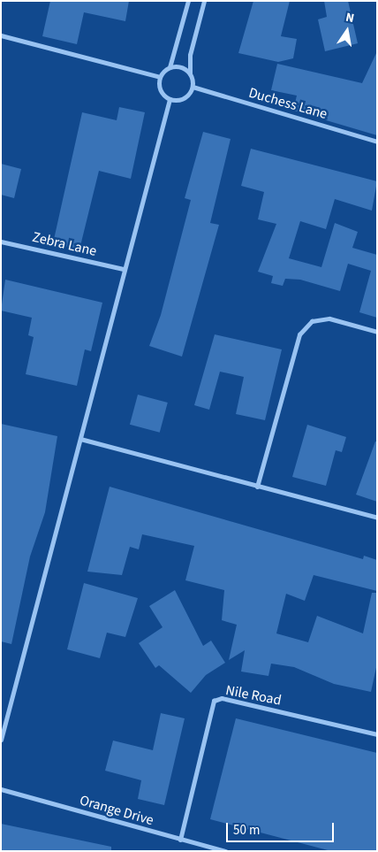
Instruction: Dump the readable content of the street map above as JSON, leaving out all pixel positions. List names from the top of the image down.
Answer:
{
  "streets": {
    "street": [
      "Duchess Lane",
      "Zebra Lane",
      "Nile Road",
      "Orange Drive"
    ]
  },
  "crossings": [
    ["Nile Road", "Orange Drive"]
  ],
  "scale_bar": "50 m",
  "north": "top"
}
